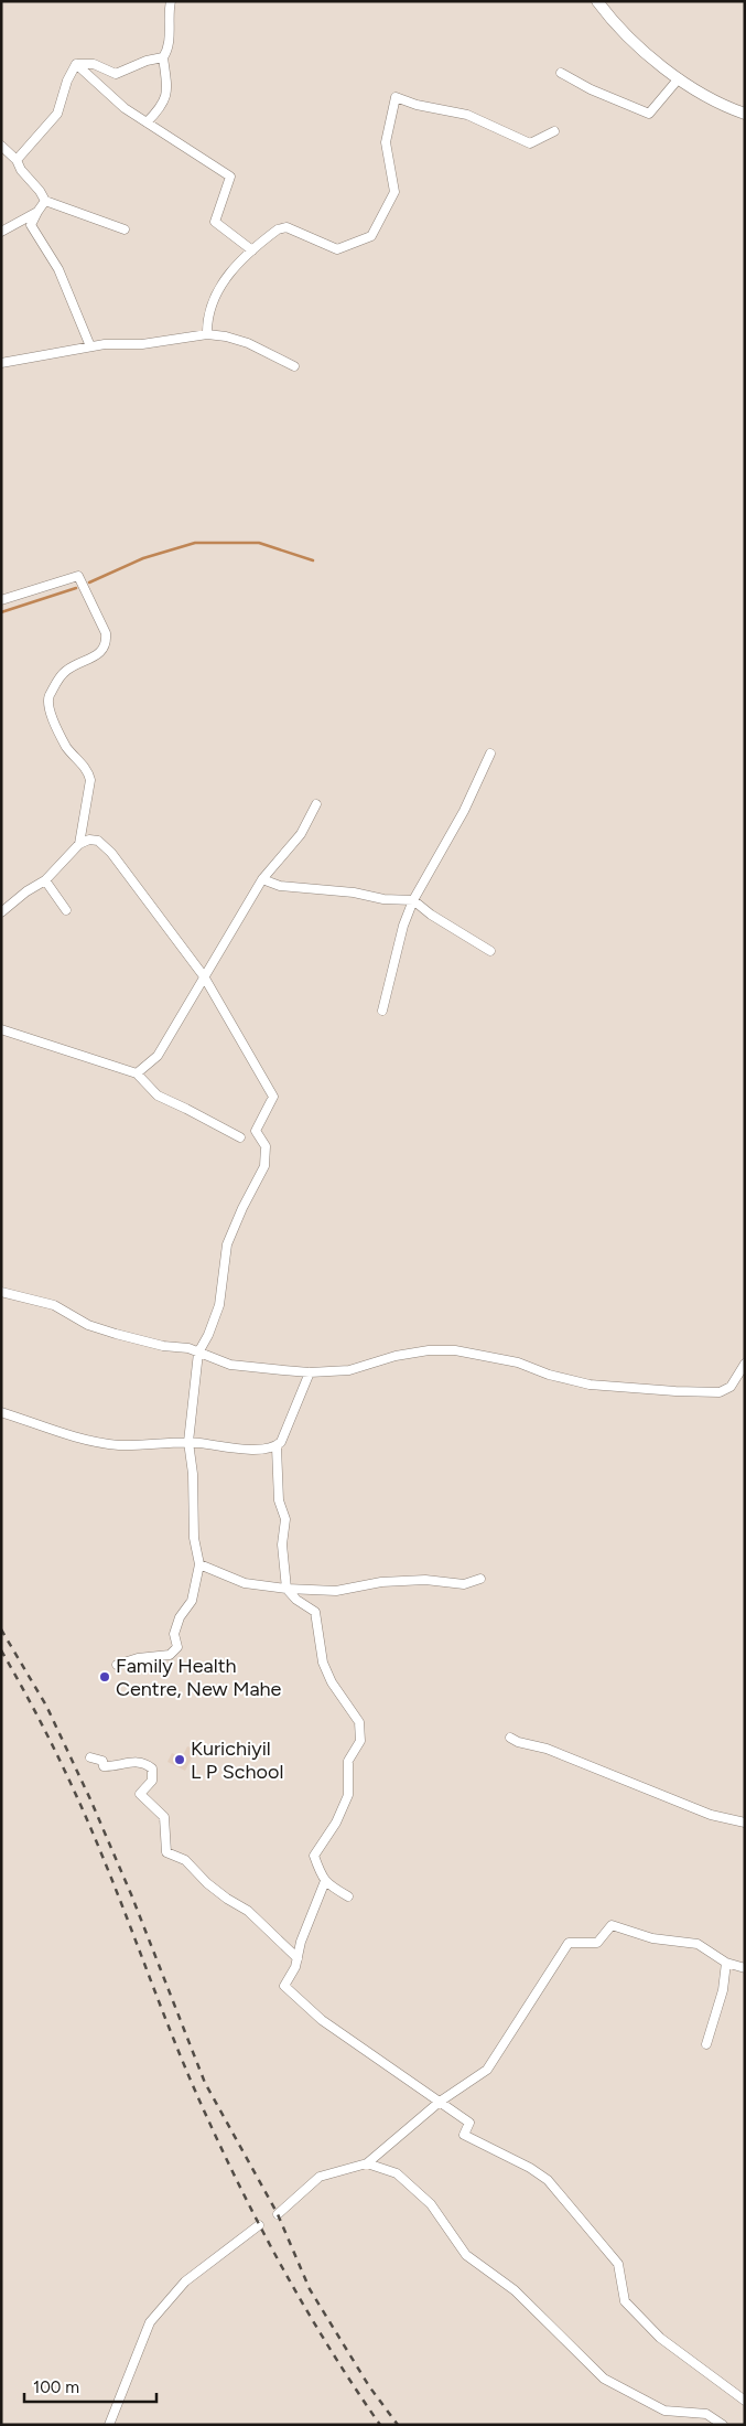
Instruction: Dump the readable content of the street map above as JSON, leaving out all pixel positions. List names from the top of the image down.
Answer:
{
  "places": ["Family Health Centre, New Mahe", "Kurichiyil L P School"],
  "scale_bar": "100 m"
}
